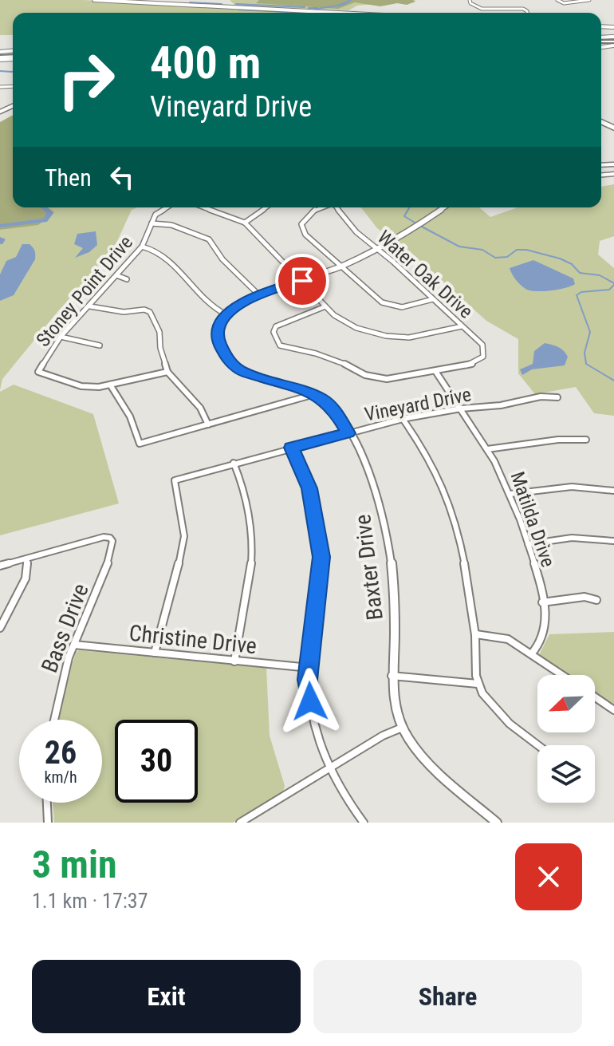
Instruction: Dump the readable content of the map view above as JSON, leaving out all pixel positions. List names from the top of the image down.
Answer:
{
  "streets": {
    "street": [
      "Water Oak Drive",
      "Stoney Point Drive",
      "Vineyard Drive",
      "Matilda Drive",
      "Baxter Drive",
      "Bass Drive",
      "Christine Drive"
    ]
  },
  "crossings": [
    ["Water Oak Drive", "Matilda Drive"],
    ["Vineyard Drive", "Matilda Drive"],
    ["Vineyard Drive", "Baxter Drive"],
    ["Vineyard Drive", "Christine Drive"],
    ["Bass Drive", "Christine Drive"]
  ],
  "north": "bottom left",
  "page": {
    "turn": ["400 m", "Vineyard Drive"],
    "then": "Then",
    "speed": "26 km/h",
    "limit": "30",
    "heading": ["3 min", "1.1 km · 17:37"],
    "buttons": ["Exit", "Share"]
  }
}
